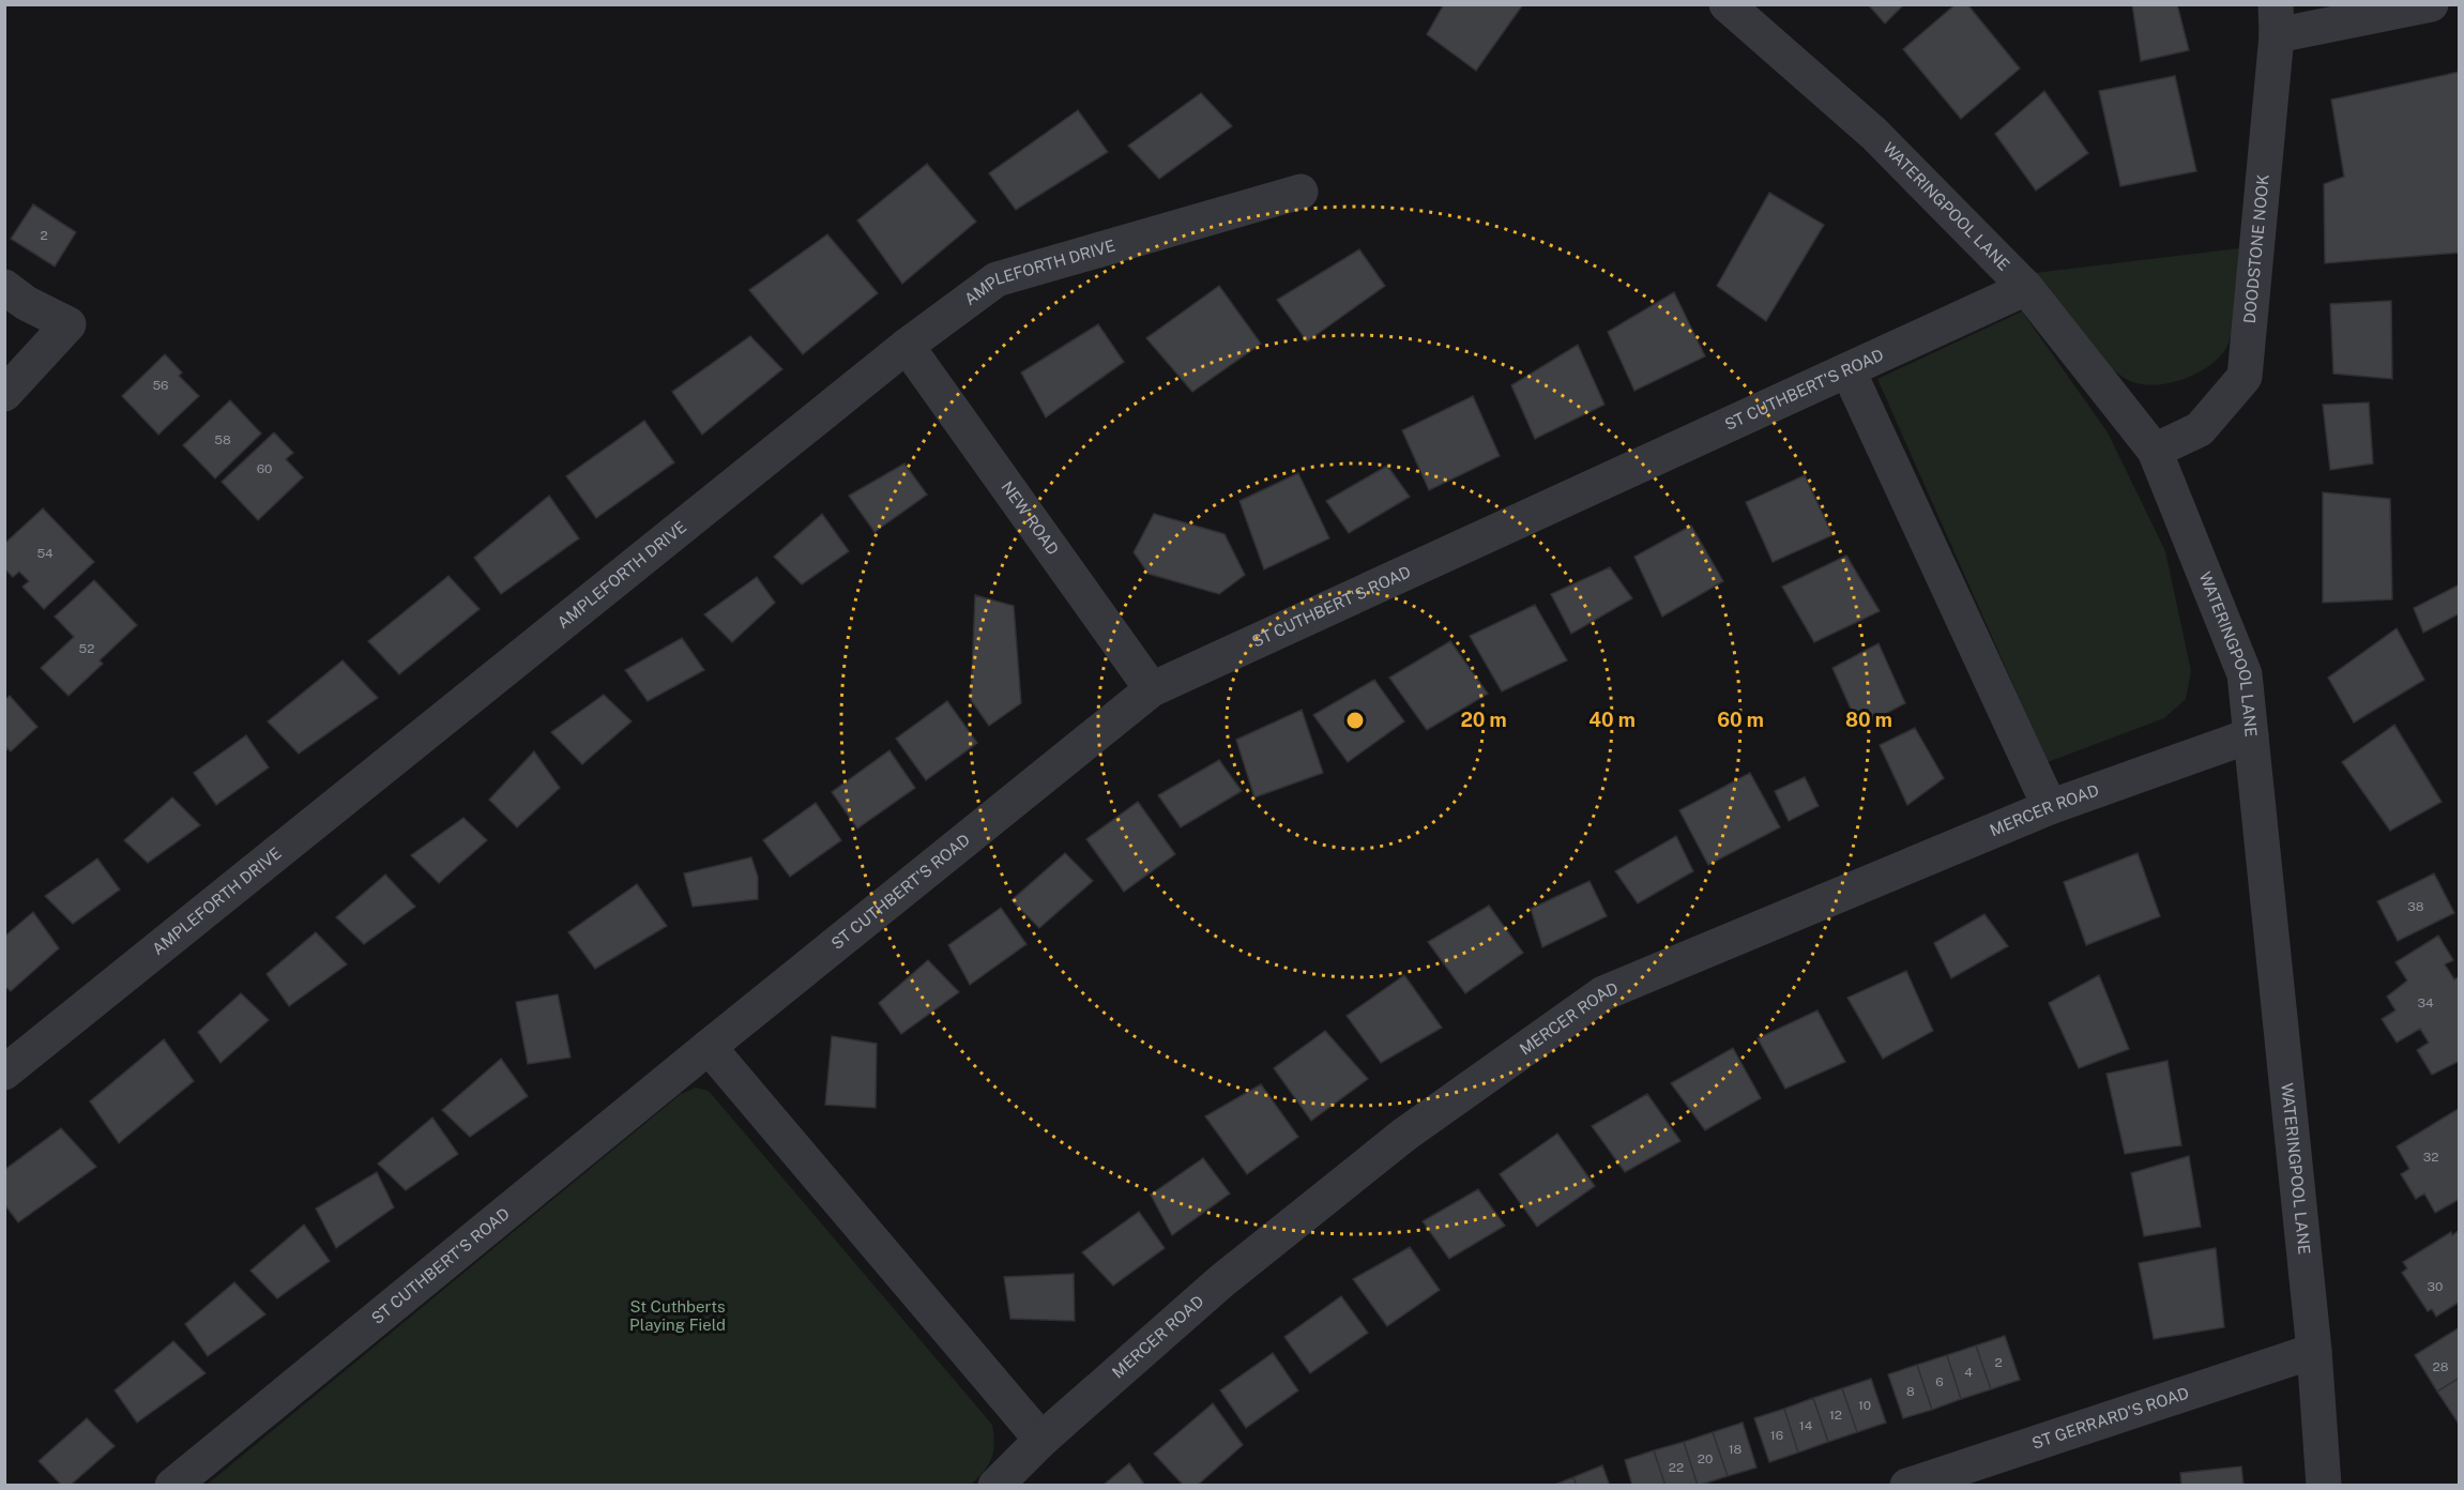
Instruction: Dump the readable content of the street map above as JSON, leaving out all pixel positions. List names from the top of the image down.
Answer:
{
  "streets": {
    "street": [
      "WATERINGPOOL LANE",
      "DOODSTONE NOOK",
      "AMPLEFORTH DRIVE",
      "ST CUTHBERT'S ROAD",
      "NEW ROAD",
      "MERCER ROAD",
      "ST GERRARD'S ROAD"
    ]
  },
  "crossings": [
    ["WATERINGPOOL LANE", "DOODSTONE NOOK"],
    ["WATERINGPOOL LANE", "ST CUTHBERT'S ROAD"],
    ["WATERINGPOOL LANE", "MERCER ROAD"],
    ["WATERINGPOOL LANE", "ST GERRARD'S ROAD"],
    ["AMPLEFORTH DRIVE", "NEW ROAD"],
    ["ST CUTHBERT'S ROAD", "NEW ROAD"]
  ],
  "parks": ["St Cuthberts Playing Field"],
  "house_numbers": [
    "2",
    "56",
    "58",
    "60",
    "54",
    "52",
    "38",
    "34",
    "32",
    "30",
    "2",
    "28",
    "4",
    "6",
    "8",
    "10",
    "12",
    "14",
    "16",
    "18",
    "20",
    "22"
  ],
  "rings": [
    "20 m",
    "40 m",
    "60 m",
    "80 m"
  ]
}
